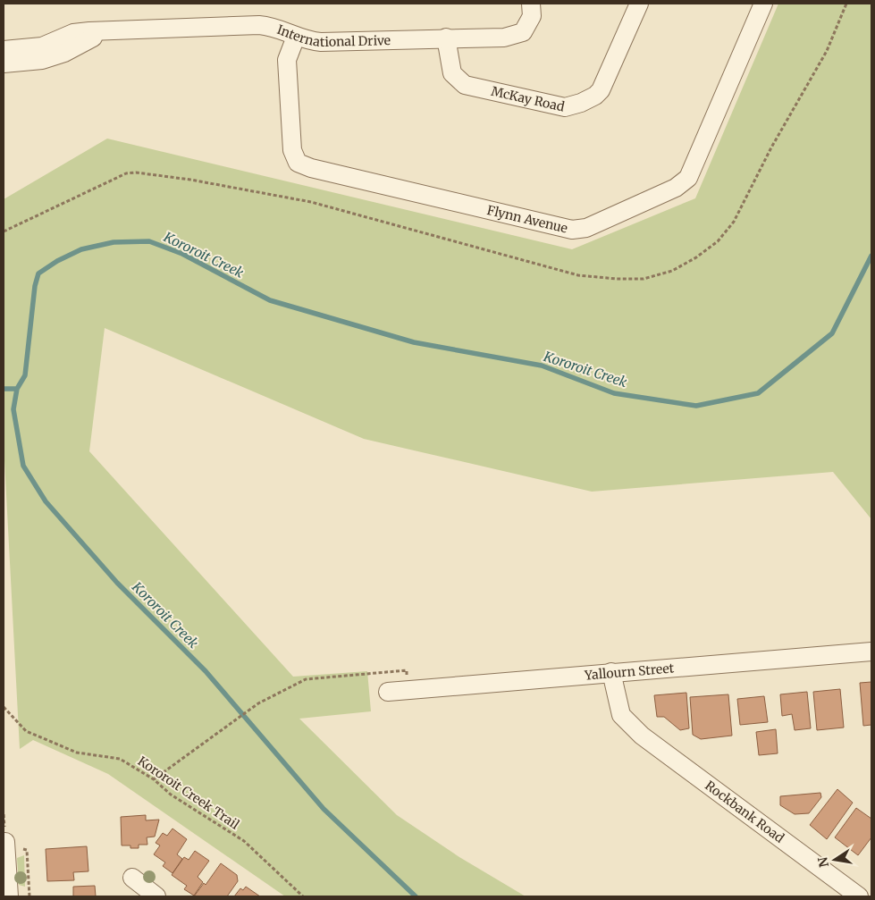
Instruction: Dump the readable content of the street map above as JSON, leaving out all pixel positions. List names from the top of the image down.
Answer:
{
  "streets": {
    "street": [
      "International Drive",
      "McKay Road",
      "Flynn Avenue",
      "Yallourn Street",
      "Rockbank Road"
    ],
    "path": ["Kororoit Creek Trail"]
  },
  "crossings": [
    ["International Drive", "McKay Road"],
    ["International Drive", "Flynn Avenue"],
    ["Yallourn Street", "Rockbank Road"]
  ],
  "water": ["Kororoit Creek"],
  "north": "left"
}
